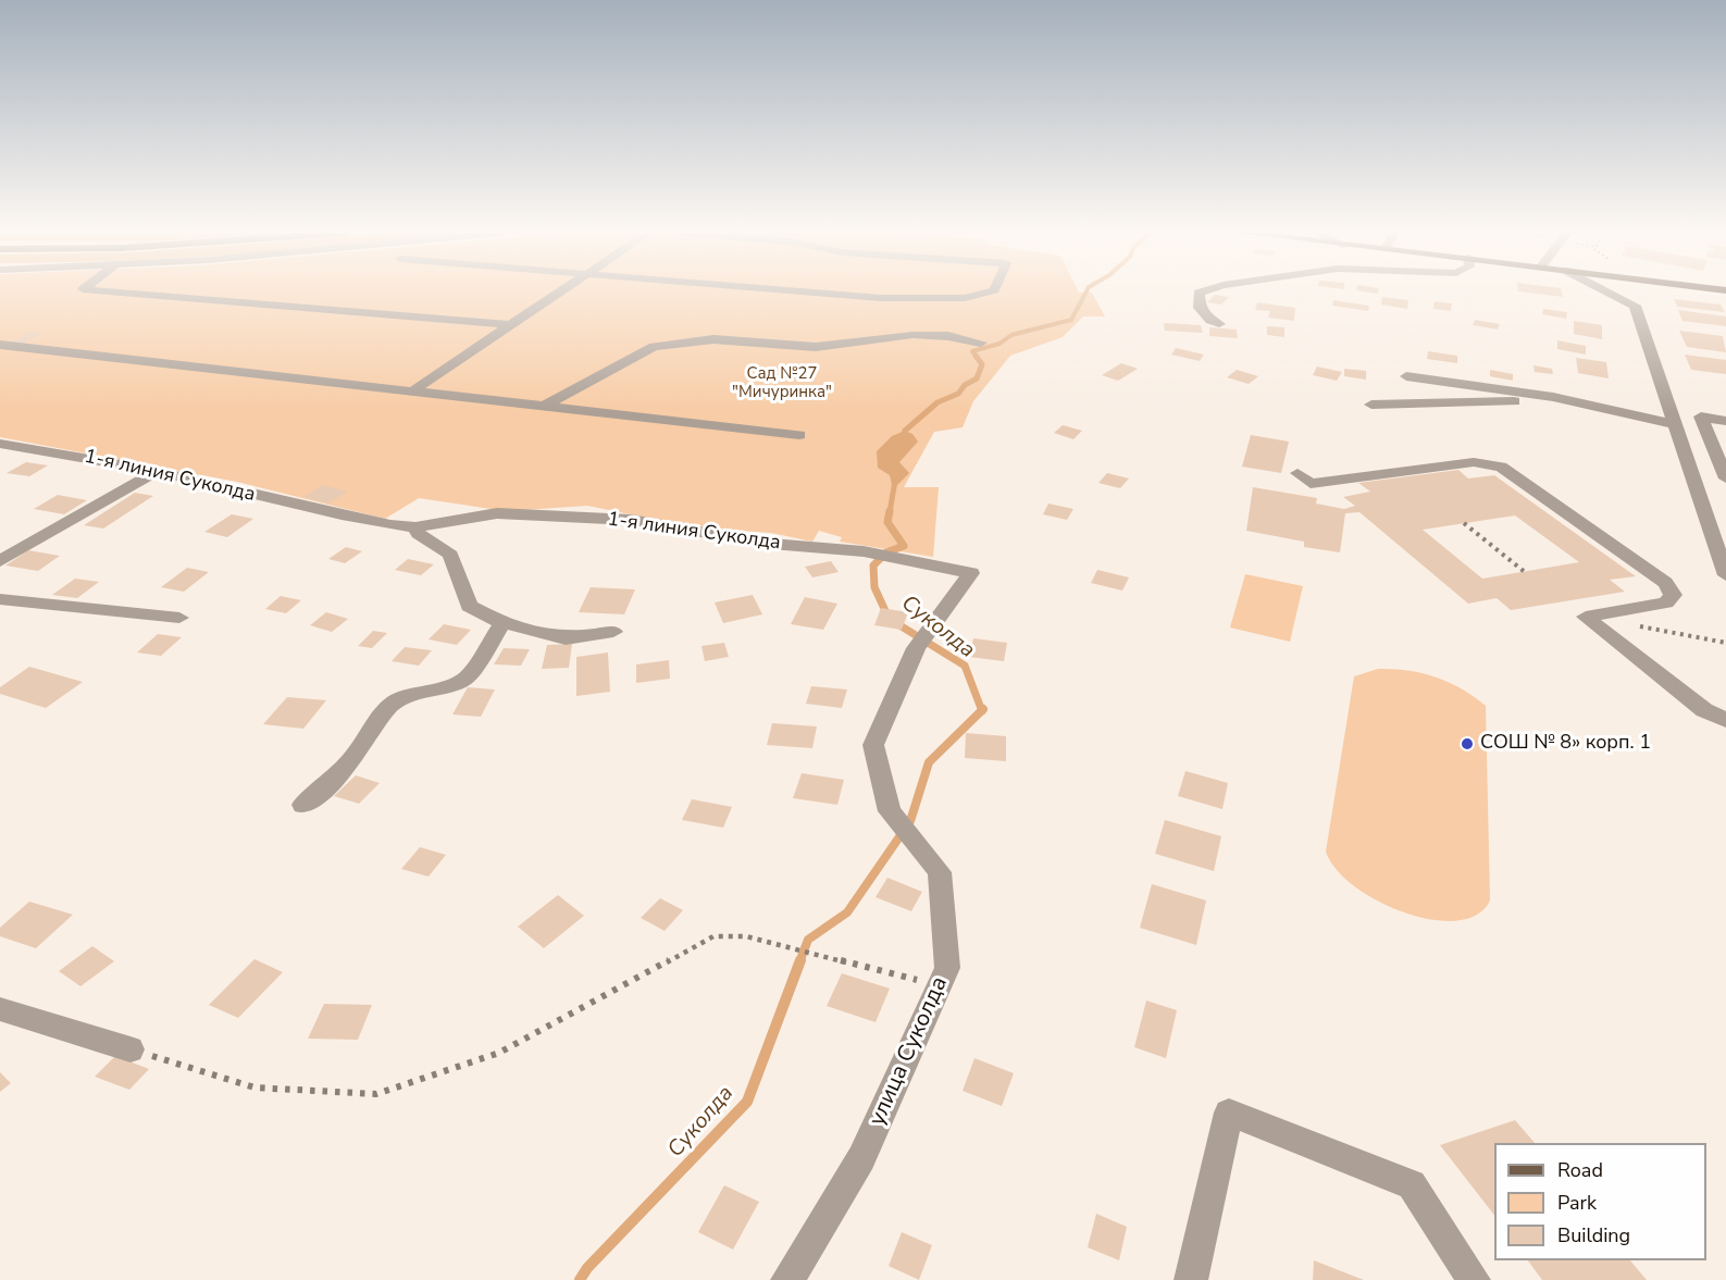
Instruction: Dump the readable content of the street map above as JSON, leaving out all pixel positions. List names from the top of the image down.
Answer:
{
  "streets": {
    "street": ["1-я линия Суколда", "улица Суколда"]
  },
  "crossings": [
    ["1-я линия Суколда", "улица Суколда"]
  ],
  "water": ["Суколда"],
  "parks": ["Сад №27 \"Мичуринка\""],
  "places": ["СОШ № 8» корп. 1"],
  "legend": ["Road", "Park", "Building"]
}
